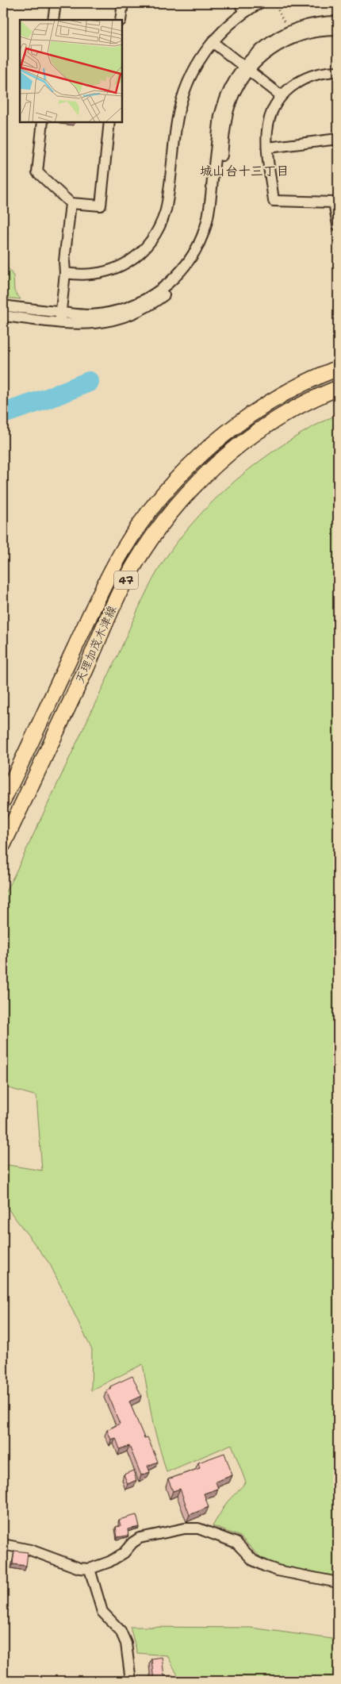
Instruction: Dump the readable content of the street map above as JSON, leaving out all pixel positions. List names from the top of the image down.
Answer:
{
  "streets": {
    "main road": ["47", "天理加茂木津線"]
  },
  "districts": ["城山台十三丁目"]
}
